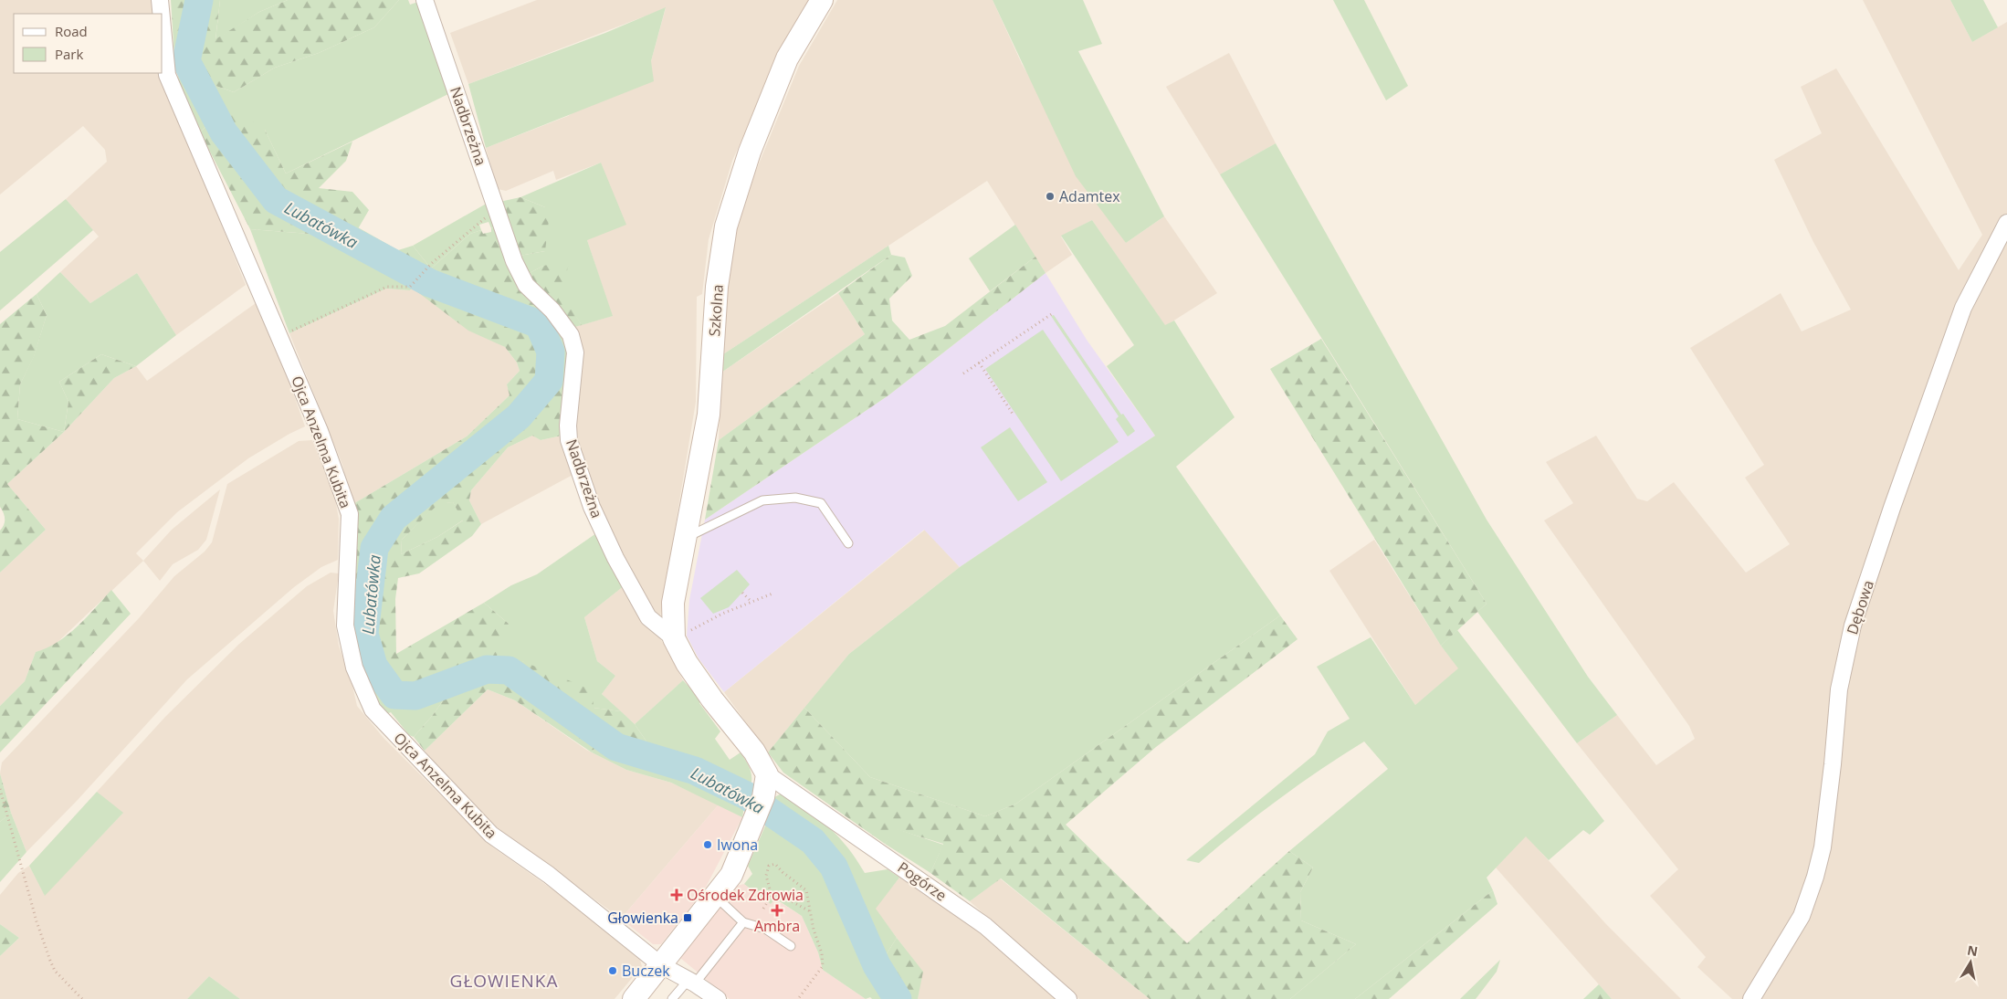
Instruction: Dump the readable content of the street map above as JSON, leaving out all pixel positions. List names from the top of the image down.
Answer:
{
  "streets": {
    "street": [
      "Nadbrzeżna",
      "Szkolna",
      "Ojca Anzelma Kubita",
      "Dębowa",
      "Pogórze"
    ]
  },
  "crossings": [
    ["Nadbrzeżna", "Szkolna"],
    ["Nadbrzeżna", "Pogórze"]
  ],
  "districts": ["GŁOWIENKA"],
  "water": ["Lubatówka"],
  "places": {
    "other": ["Adamtex", "Iwona", "Buczek"],
    "health": ["Ośrodek Zdrowia", "Ambra"],
    "transit": ["Głowienka"]
  },
  "legend": ["Road", "Park"],
  "north": "top"
}
